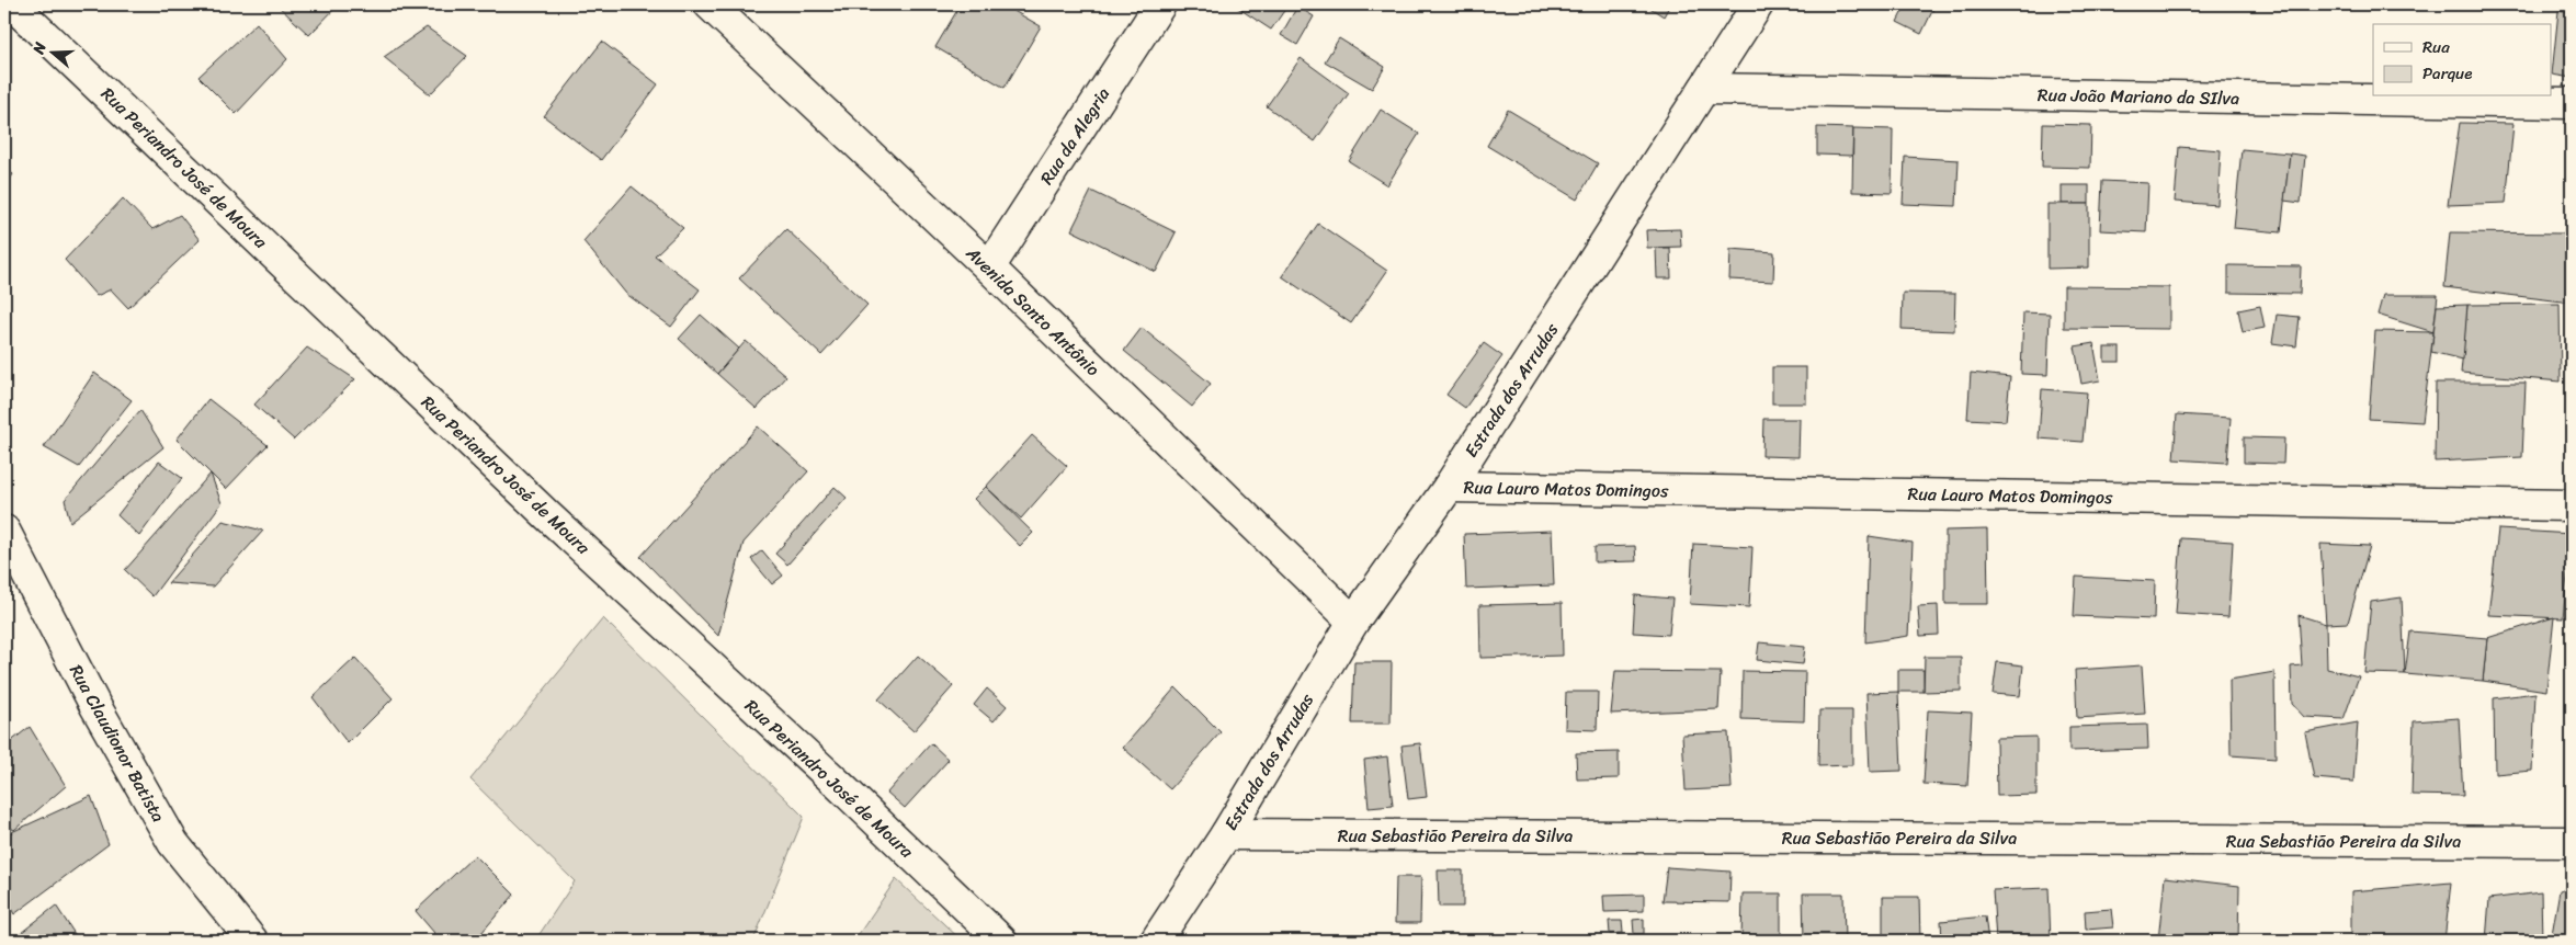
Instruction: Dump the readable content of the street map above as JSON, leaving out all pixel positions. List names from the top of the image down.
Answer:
{
  "streets": {
    "street": [
      "Rua João Mariano da SIlva",
      "Rua da Alegria",
      "Rua Periandro José de Moura",
      "Avenida Santo Antônio",
      "Estrada dos Arrudas",
      "Rua Lauro Matos Domingos",
      "Rua Claudionor Batista",
      "Rua Sebastião Pereira da Silva"
    ]
  },
  "crossings": [
    ["Rua João Mariano da SIlva", "Estrada dos Arrudas"],
    ["Rua da Alegria", "Avenida Santo Antônio"],
    ["Avenida Santo Antônio", "Estrada dos Arrudas"],
    ["Estrada dos Arrudas", "Rua Lauro Matos Domingos"],
    ["Estrada dos Arrudas", "Rua Sebastião Pereira da Silva"]
  ],
  "legend": ["Rua", "Parque"],
  "north": "left"
}
